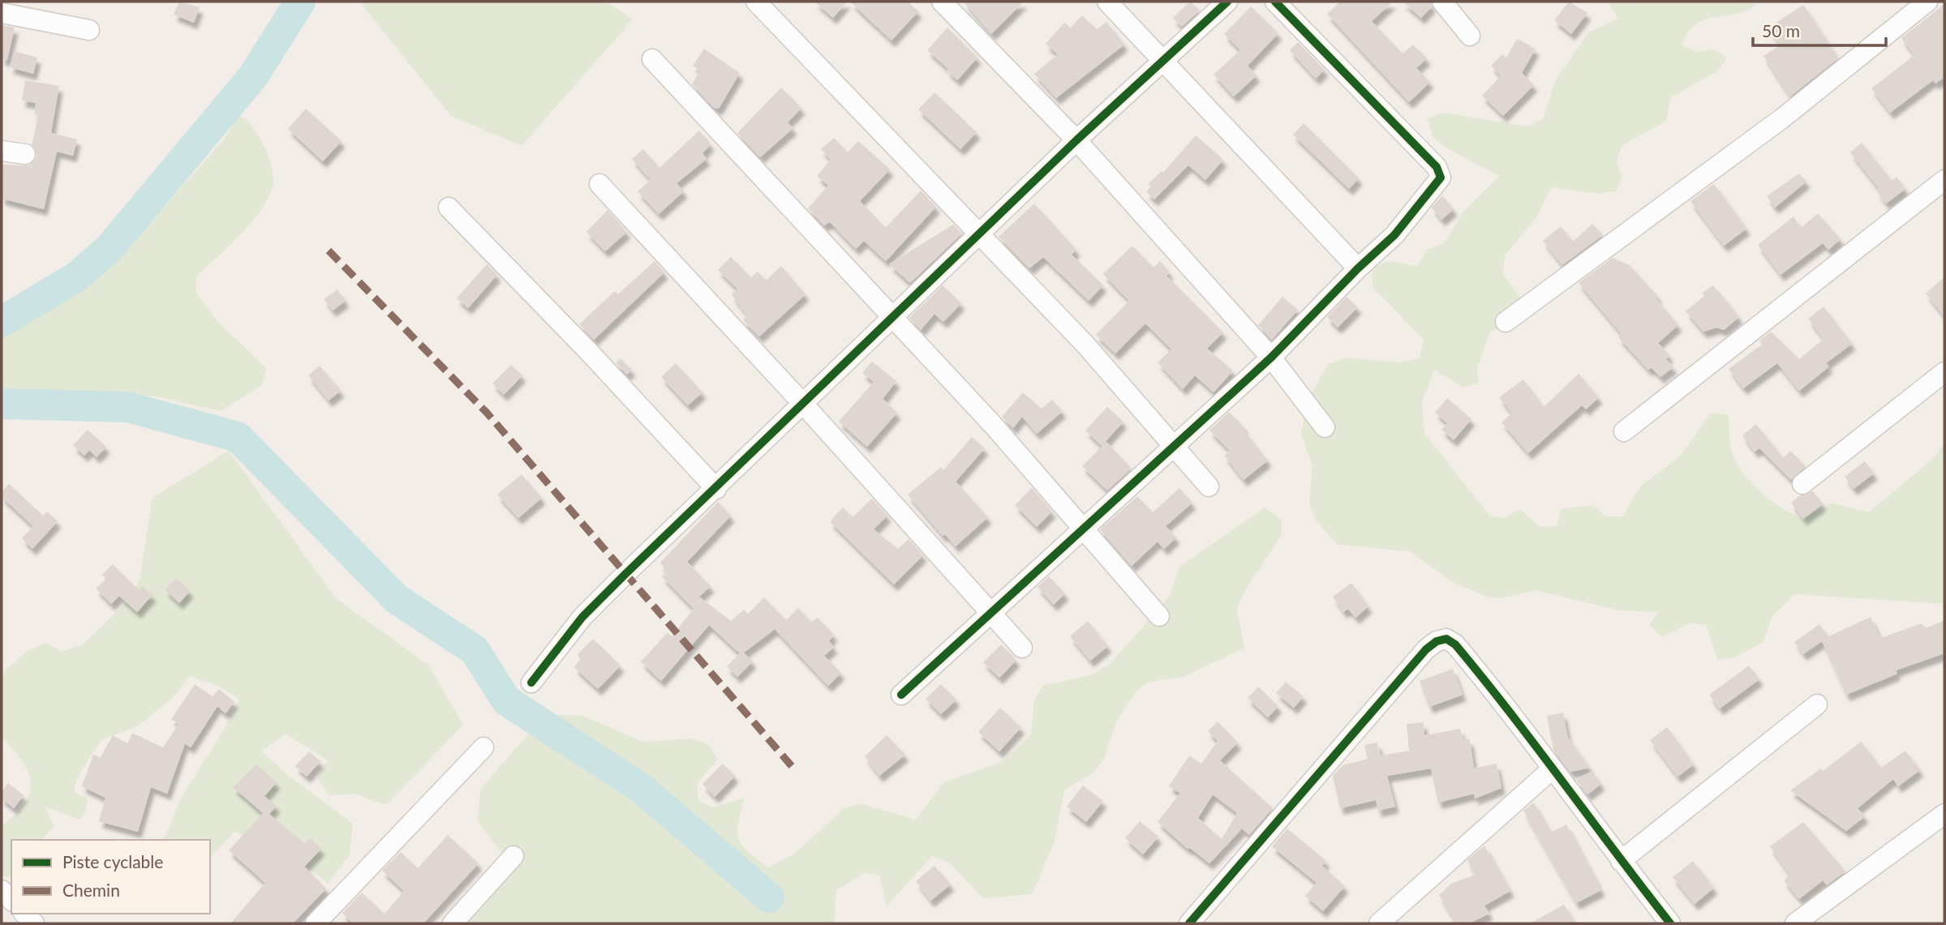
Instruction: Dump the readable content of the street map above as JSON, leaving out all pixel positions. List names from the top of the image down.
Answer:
{
  "legend": ["Piste cyclable", "Chemin"],
  "scale_bar": "50 m"
}
